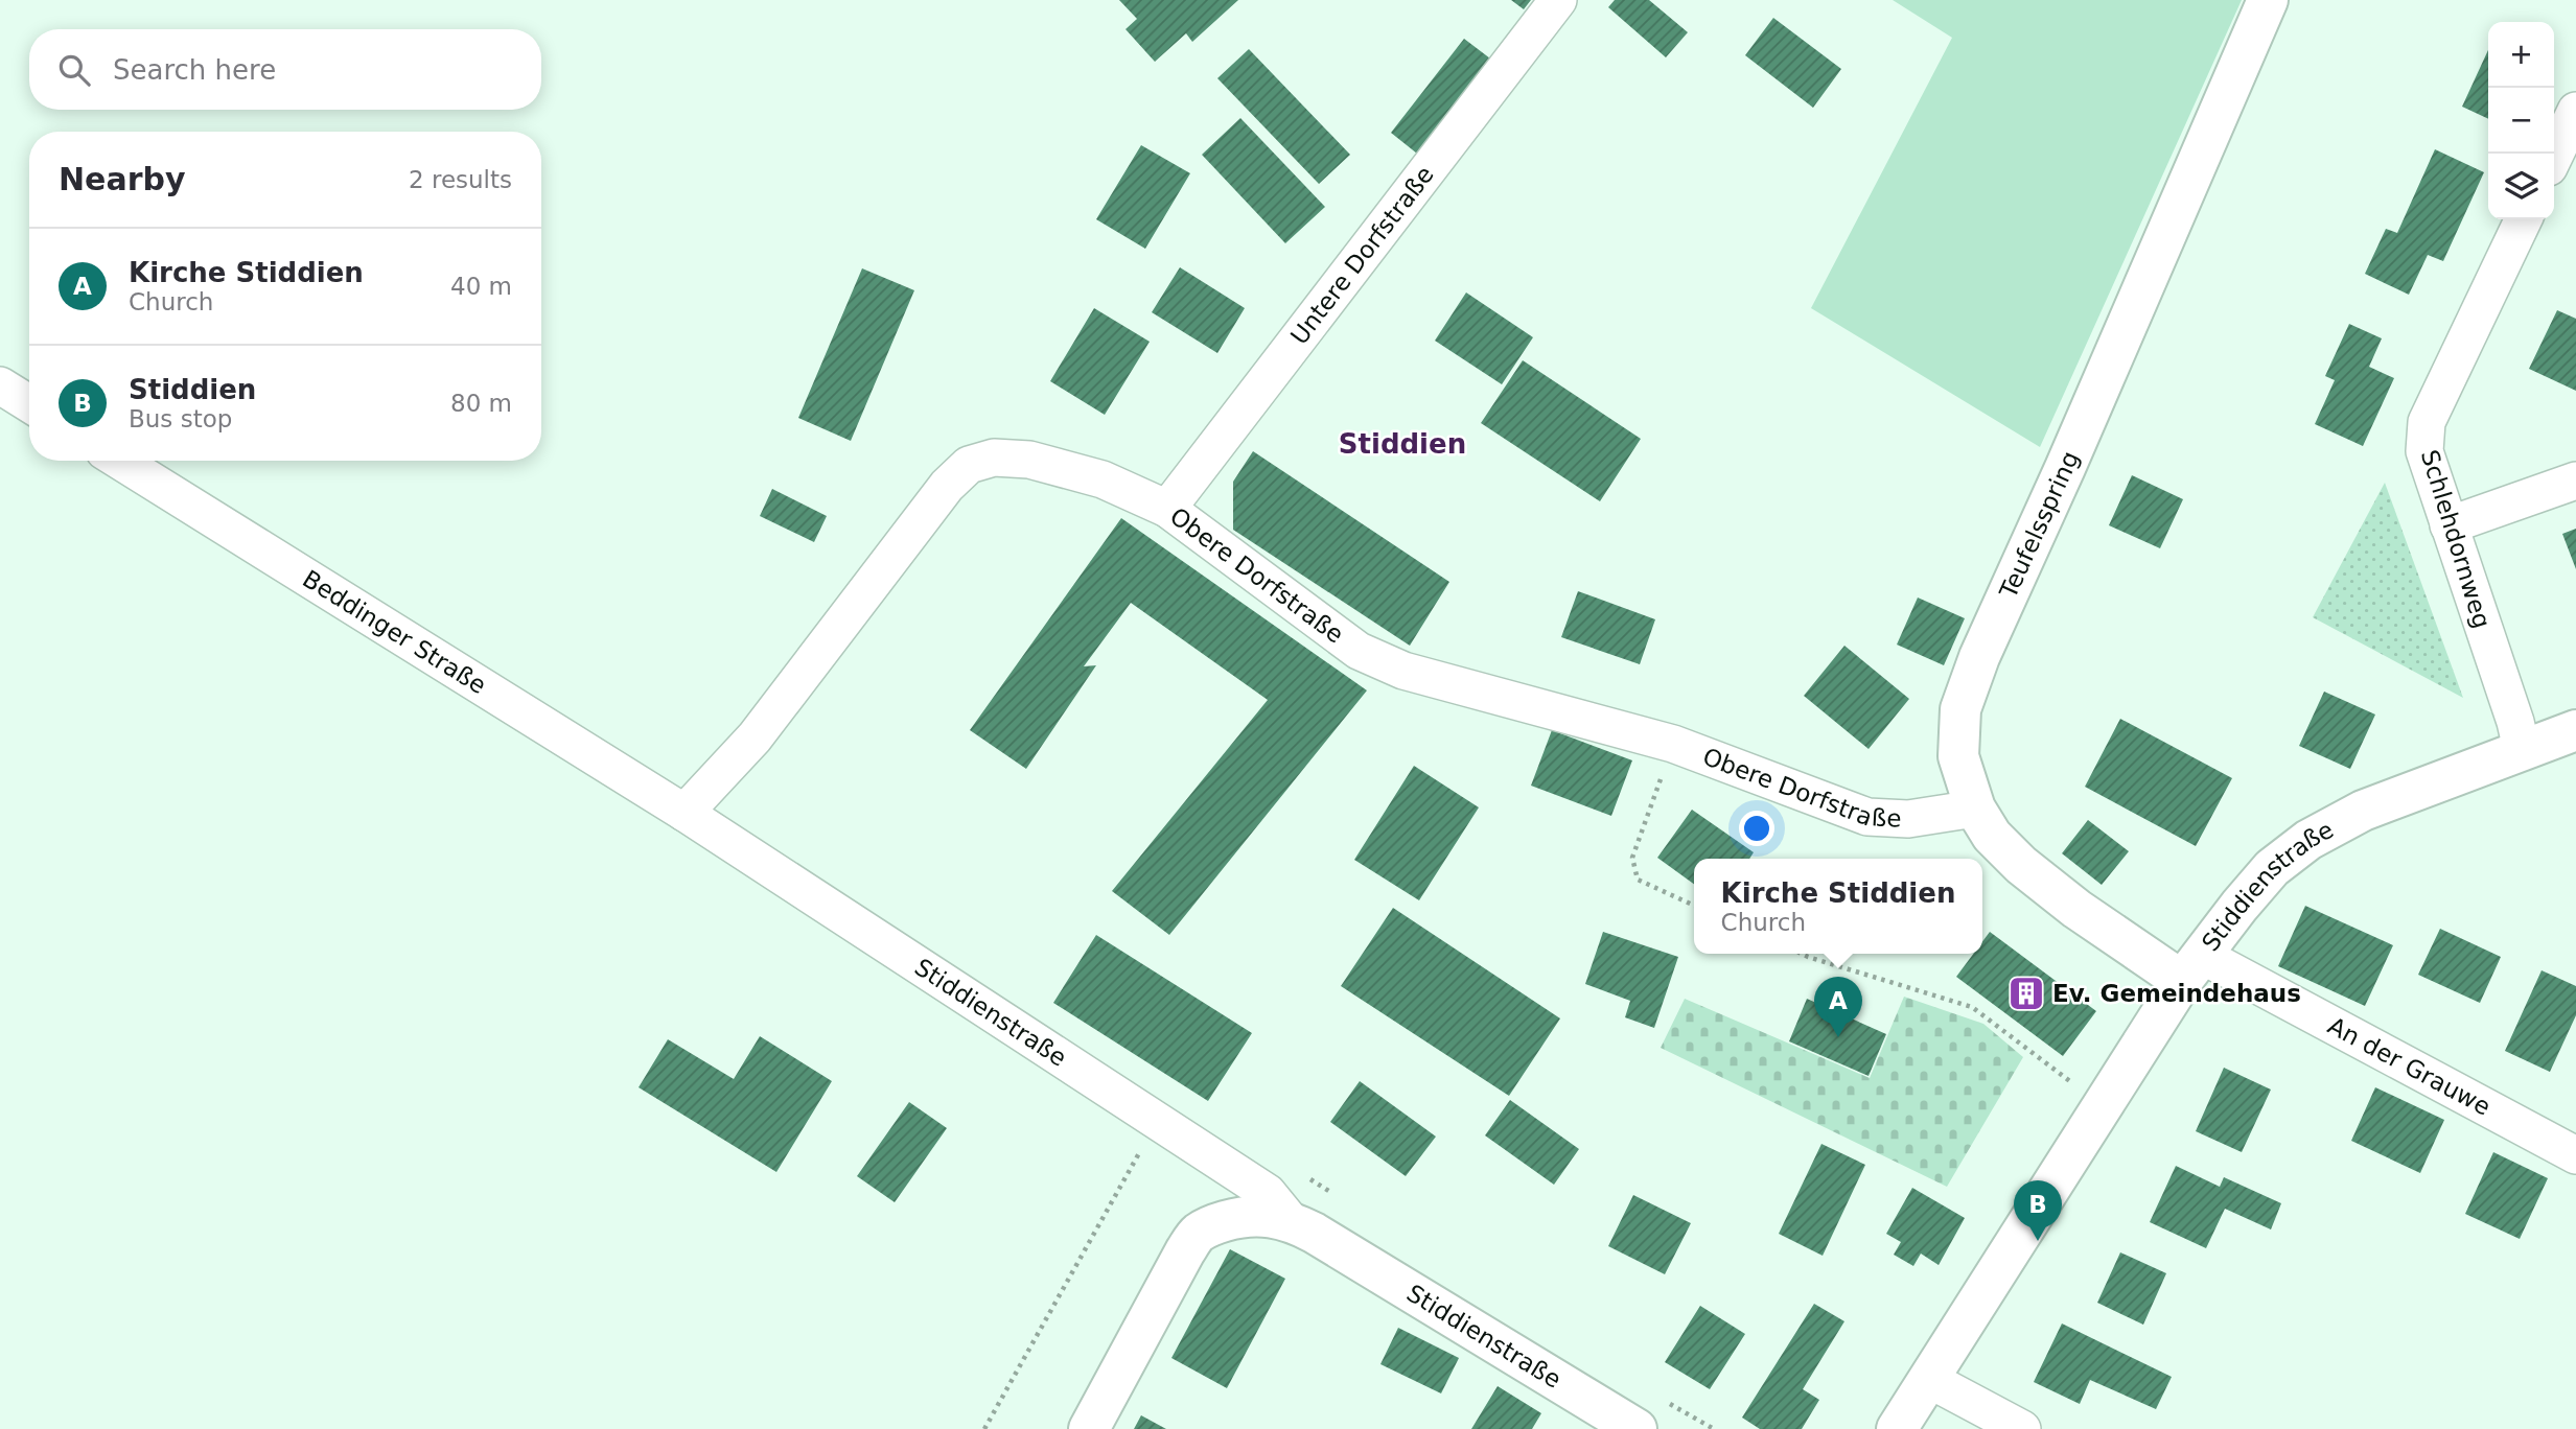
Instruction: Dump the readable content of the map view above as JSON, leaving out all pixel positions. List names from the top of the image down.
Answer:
{
  "streets": {
    "street": [
      "Untere Dorfstraße",
      "Teufelsspring",
      "Schlehdornweg",
      "Obere Dorfstraße",
      "Beddinger Straße",
      "Stiddienstraße",
      "An der Grauwe"
    ]
  },
  "crossings": [
    ["Untere Dorfstraße", "Obere Dorfstraße"],
    ["Teufelsspring", "Obere Dorfstraße"],
    ["Teufelsspring", "Stiddienstraße"],
    ["Teufelsspring", "An der Grauwe"],
    ["Schlehdornweg", "Stiddienstraße"],
    ["Obere Dorfstraße", "Beddinger Straße"],
    ["Obere Dorfstraße", "Stiddienstraße"],
    ["Beddinger Straße", "Stiddienstraße"],
    ["Stiddienstraße", "An der Grauwe"]
  ],
  "districts": ["Stiddien"],
  "places": {
    "building": ["Ev. Gemeindehaus"]
  },
  "page": {
    "map_buttons": ["+", "−"],
    "search": "Search here",
    "heading": ["Nearby", "2 results"],
    "list": [
      {
        "mark": "A",
        "name": "Kirche Stiddien",
        "note": "Church",
        "value": "40 m"
      },
      {
        "mark": "B",
        "name": "Stiddien",
        "note": "Bus stop",
        "value": "80 m"
      }
    ],
    "popup": ["Kirche Stiddien", "Church"],
    "pins": ["A", "B"]
  }
}
